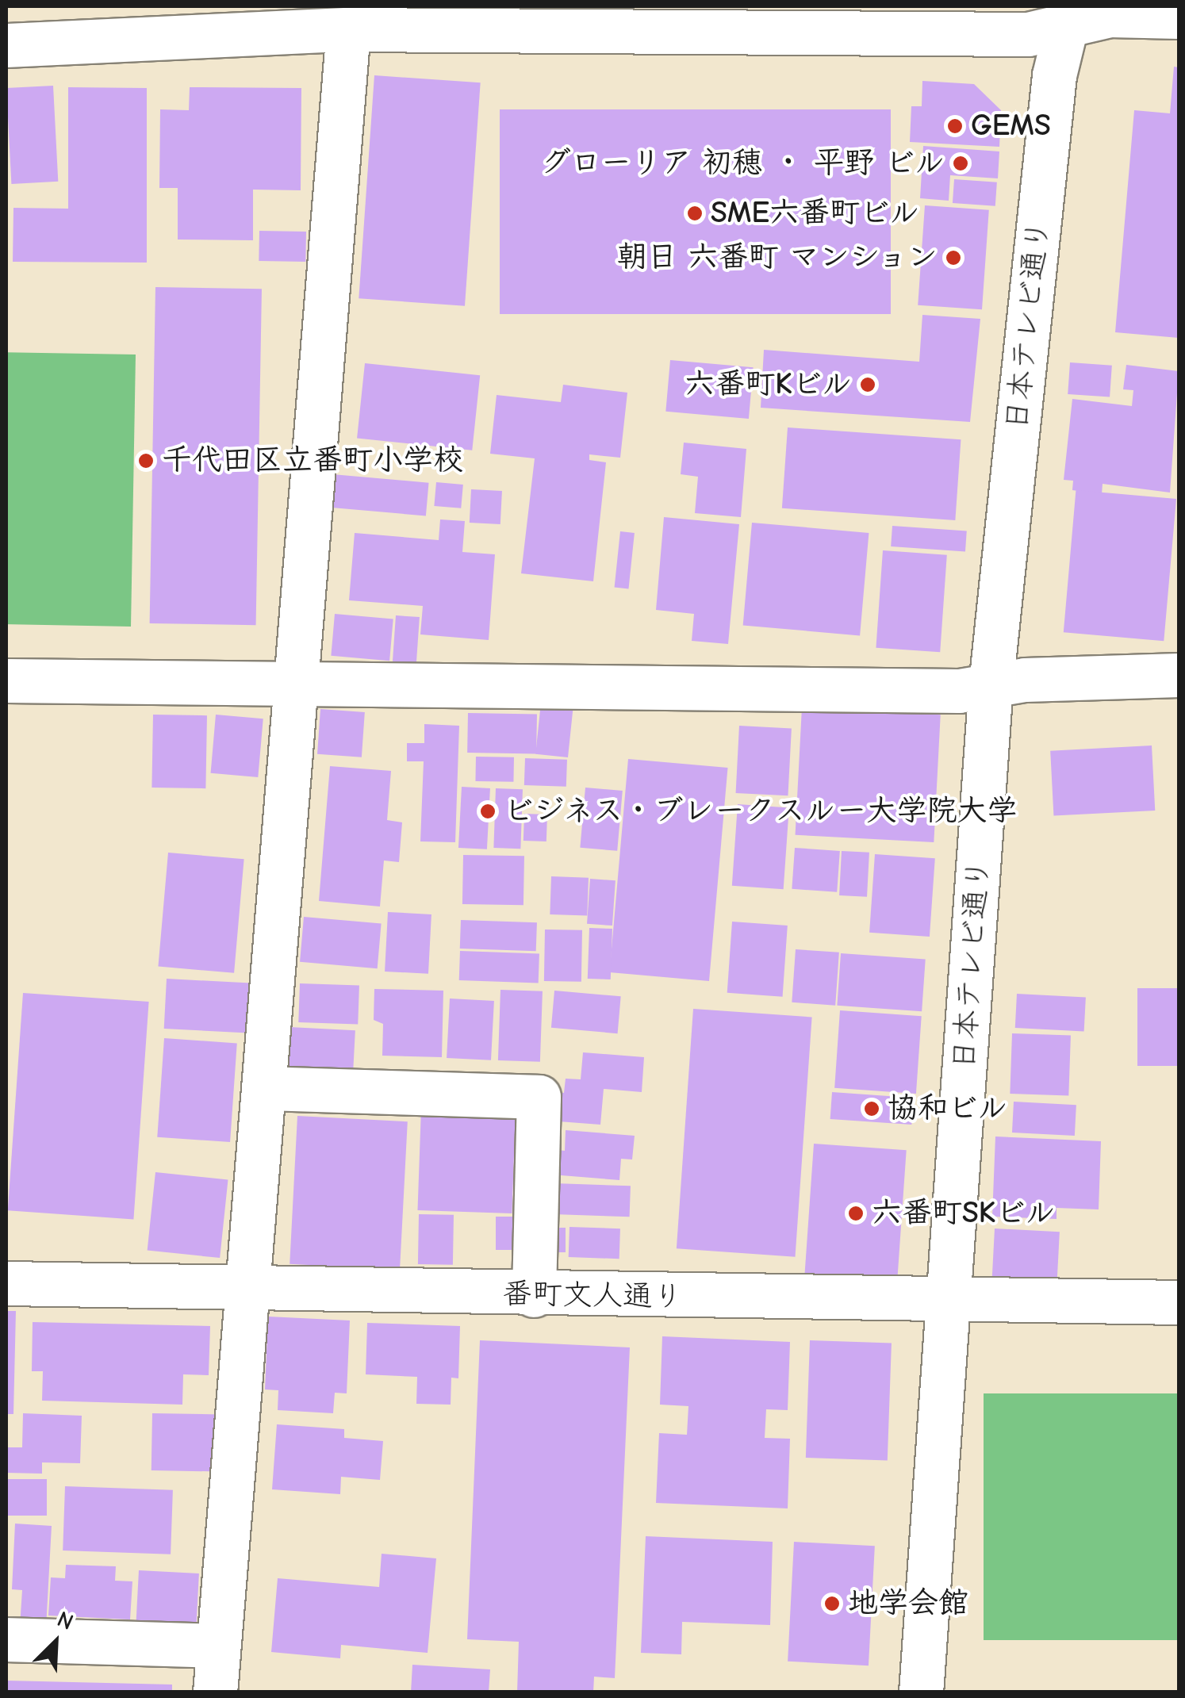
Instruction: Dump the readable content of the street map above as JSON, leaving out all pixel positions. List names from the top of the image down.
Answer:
{
  "streets": {
    "street": ["日本テレビ通り", "番町文人通り"]
  },
  "crossings": [
    ["日本テレビ通り", "番町文人通り"]
  ],
  "places": [
    "GEMS",
    "グローリア 初穂 ・ 平野 ビル",
    "SME六番町ビル",
    "朝日 六番町 マンション",
    "六番町Kビル",
    "千代田区立番町小学校",
    "ビジネス・ブレークスルー大学院大学",
    "協和ビル",
    "六番町SKビル",
    "地学会館"
  ],
  "north": "top right"
}
